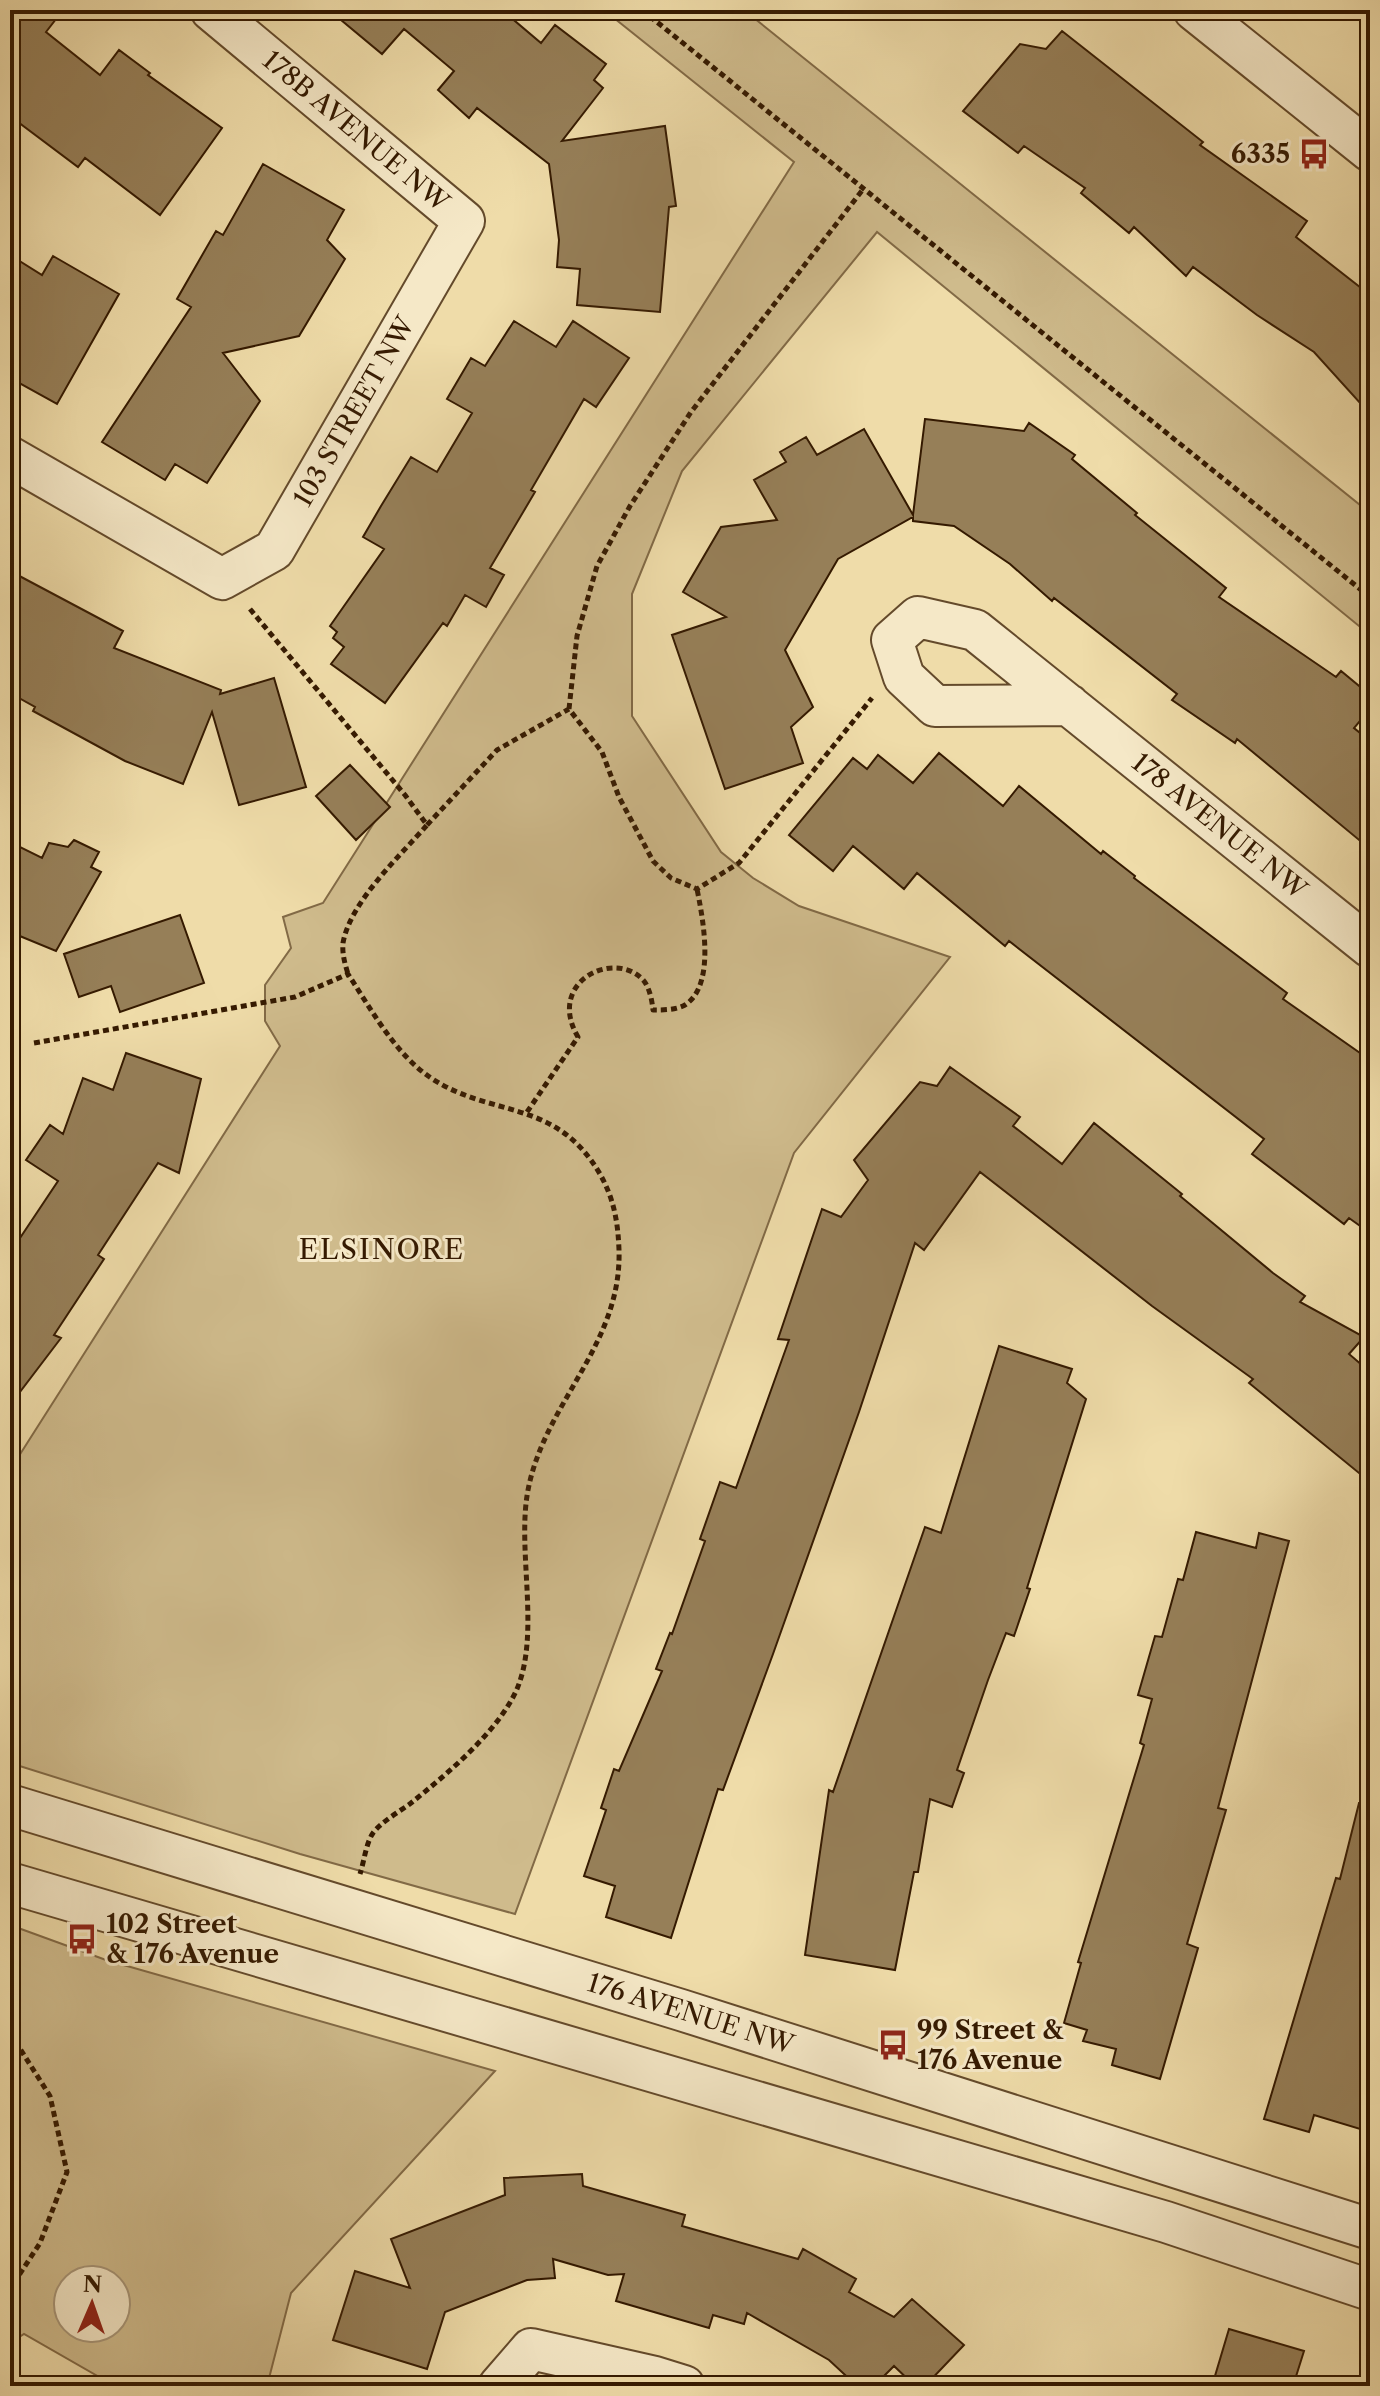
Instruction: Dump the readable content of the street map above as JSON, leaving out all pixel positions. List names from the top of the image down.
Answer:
{
  "streets": {
    "street": [
      "178B AVENUE NW",
      "103 STREET NW",
      "178 AVENUE NW",
      "176 AVENUE NW"
    ]
  },
  "crossings": [
    ["178B AVENUE NW", "103 STREET NW"]
  ],
  "districts": ["ELSINORE"],
  "places": {
    "bus stop": ["6335", "102 Street & 176 Avenue", "99 Street & 176 Avenue"]
  },
  "north": "top"
}
